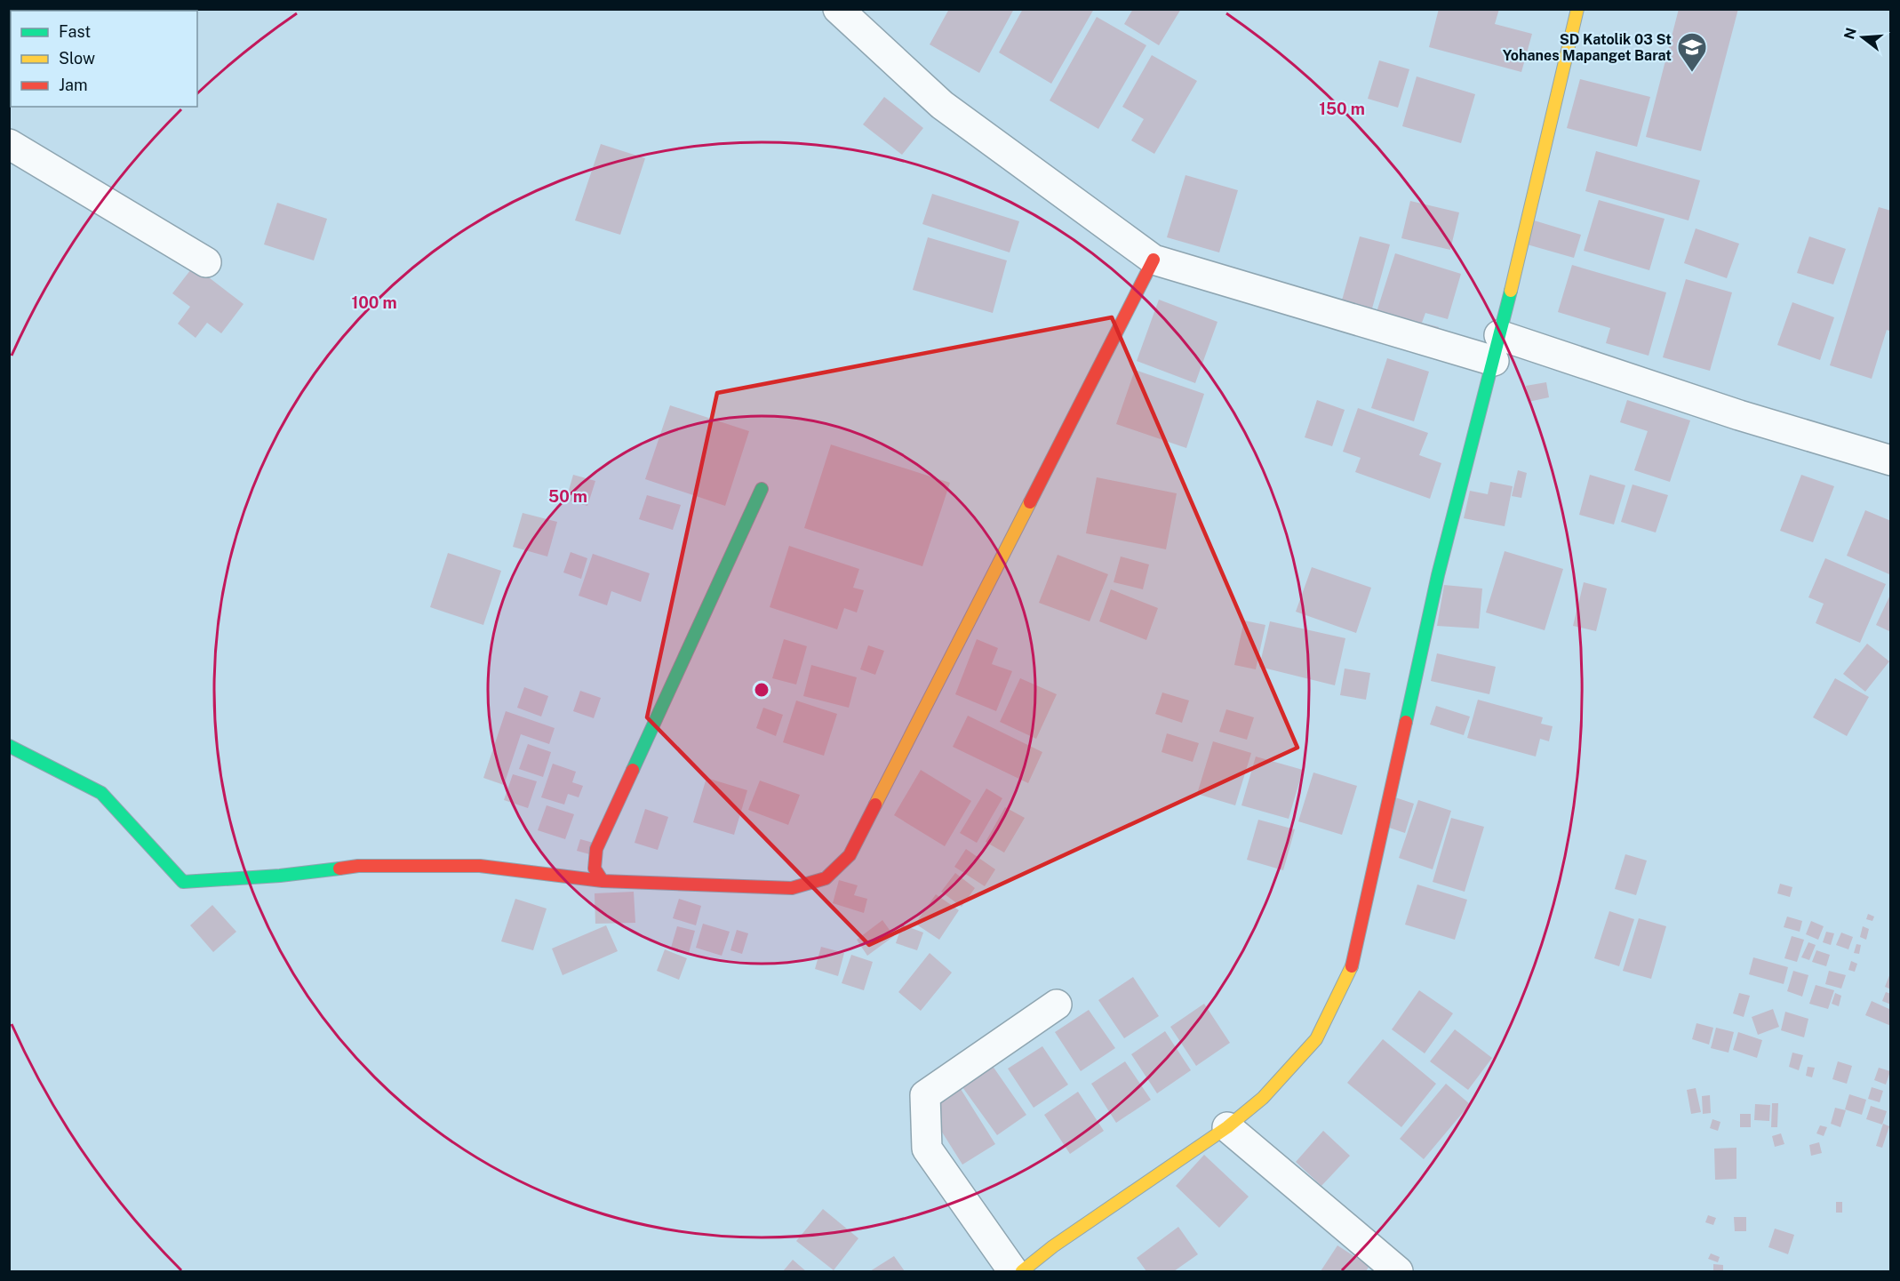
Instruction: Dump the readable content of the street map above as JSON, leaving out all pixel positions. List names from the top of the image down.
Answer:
{
  "places": {
    "school or university": ["SD Katolik 03 St Yohanes Mapanget Barat"]
  },
  "legend": ["Fast", "Slow", "Jam"],
  "north": "left",
  "rings": ["150 m", "100 m", "50 m"]
}
